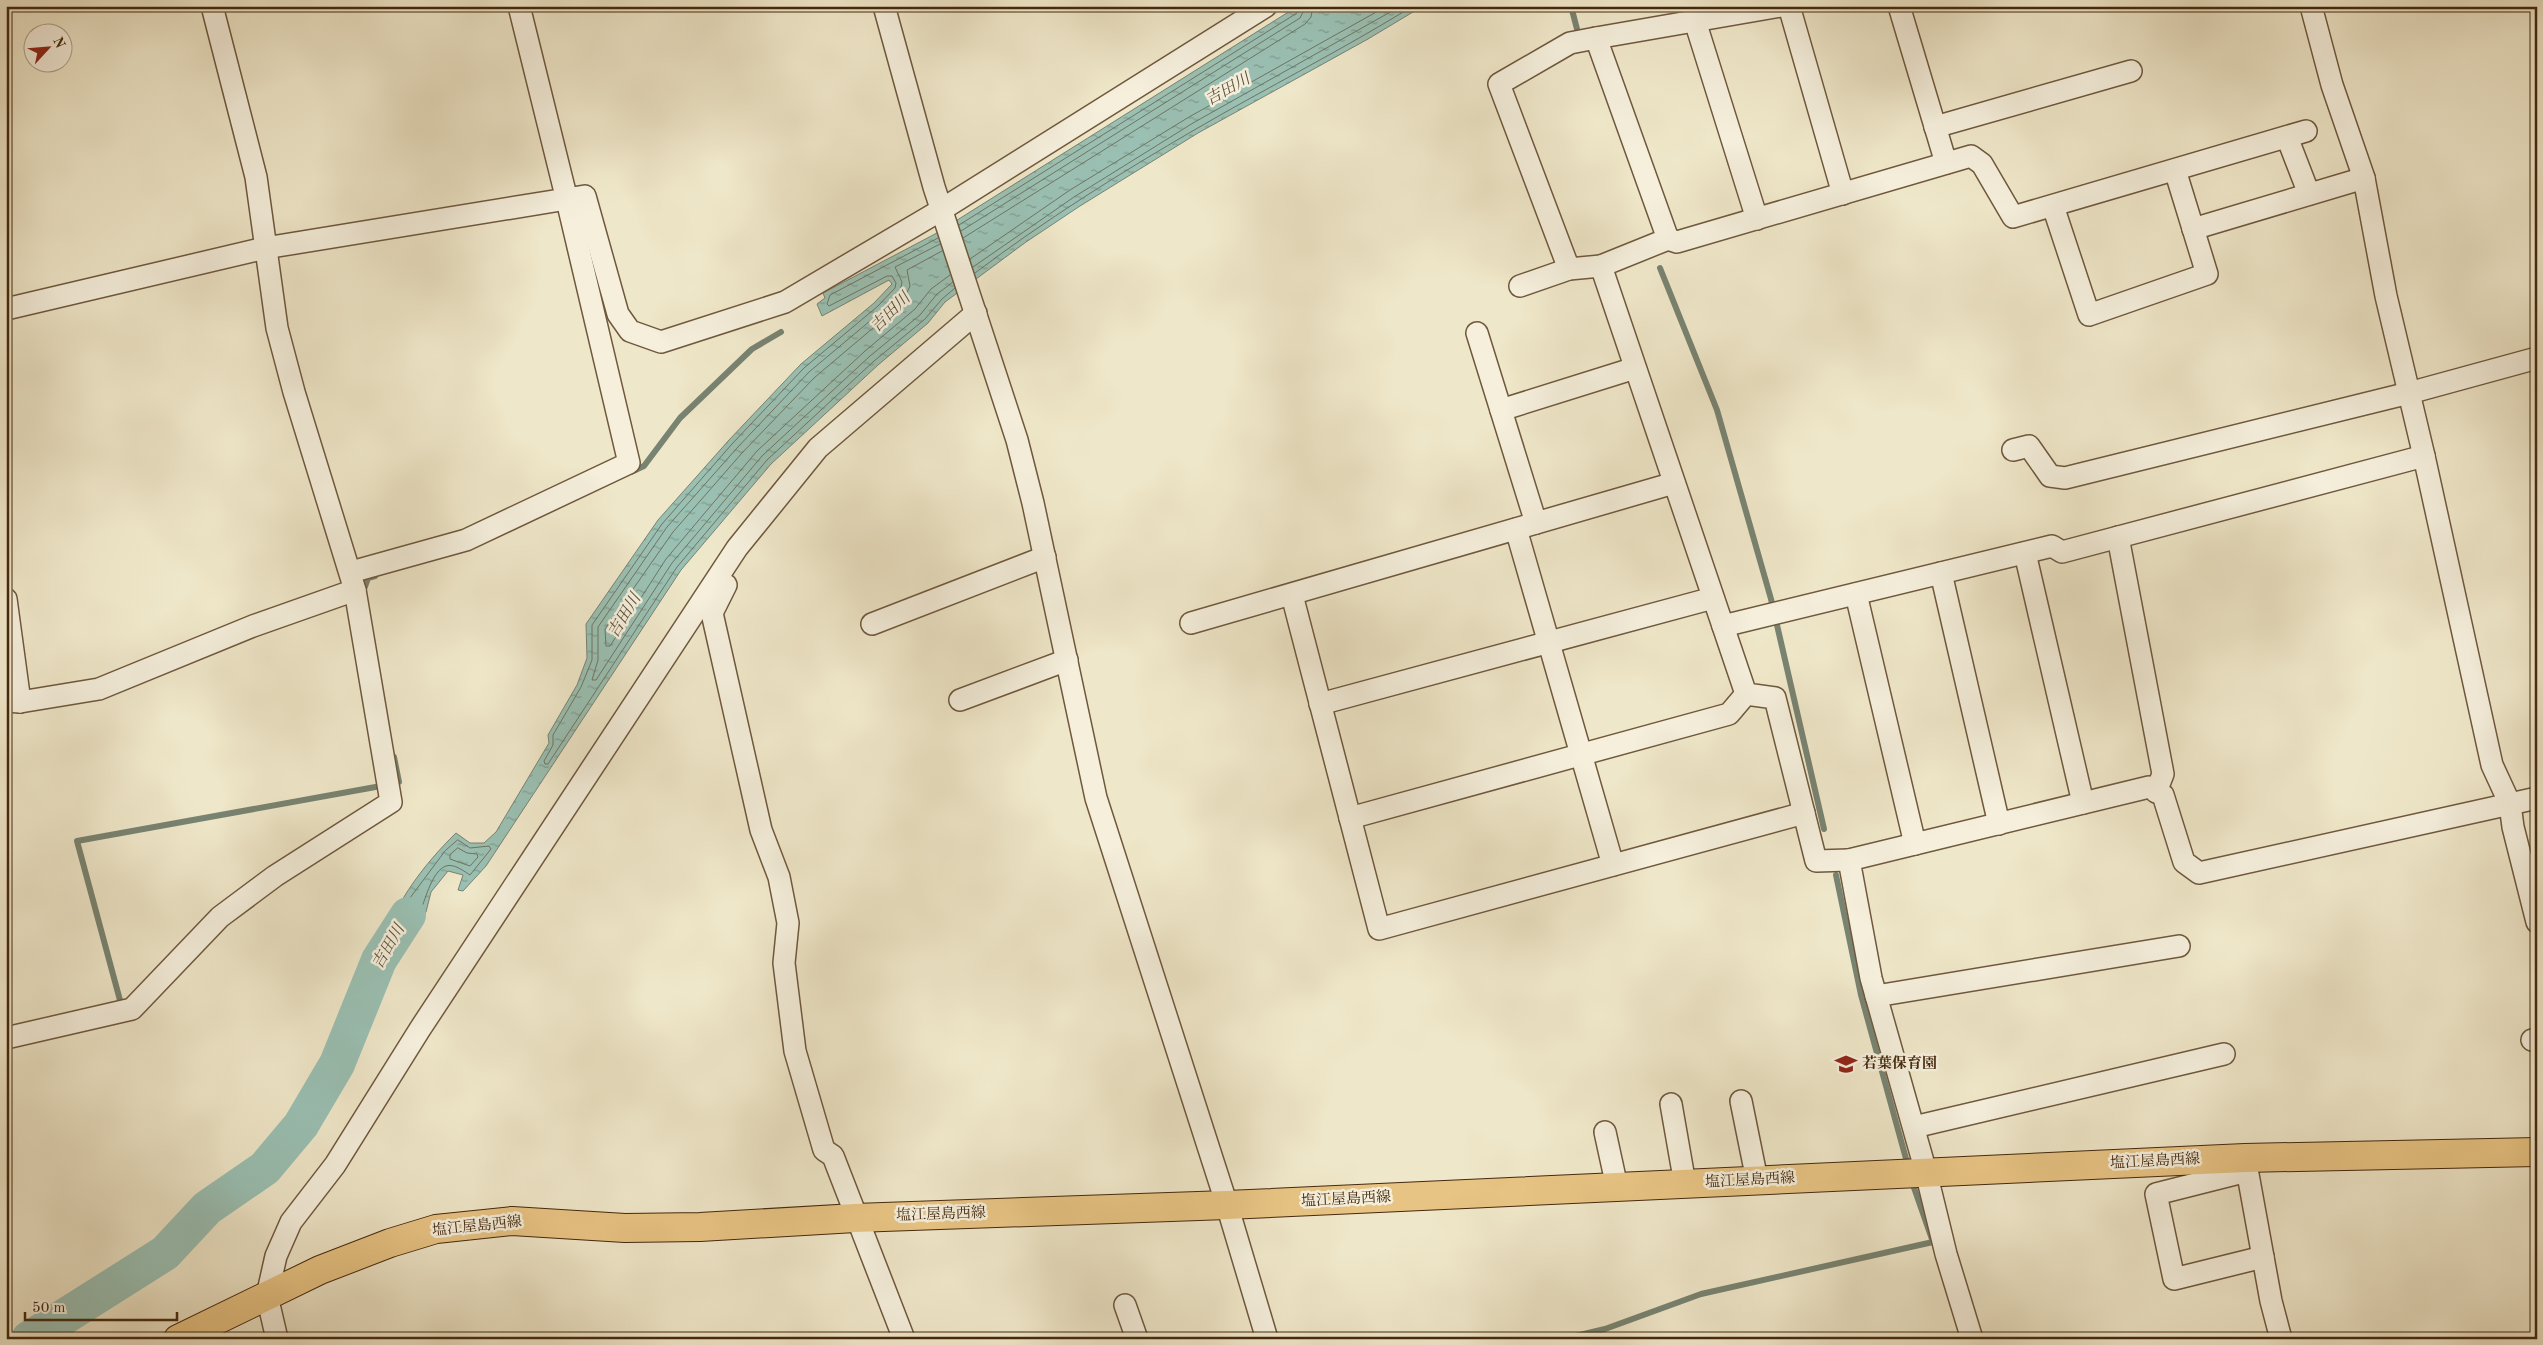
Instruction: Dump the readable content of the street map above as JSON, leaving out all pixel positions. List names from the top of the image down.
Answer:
{
  "streets": {
    "main road": ["塩江屋島西線"]
  },
  "water": ["吉田川"],
  "places": {
    "school or university": ["若葉保育園"]
  },
  "scale_bar": "50 m",
  "north": "top right"
}
